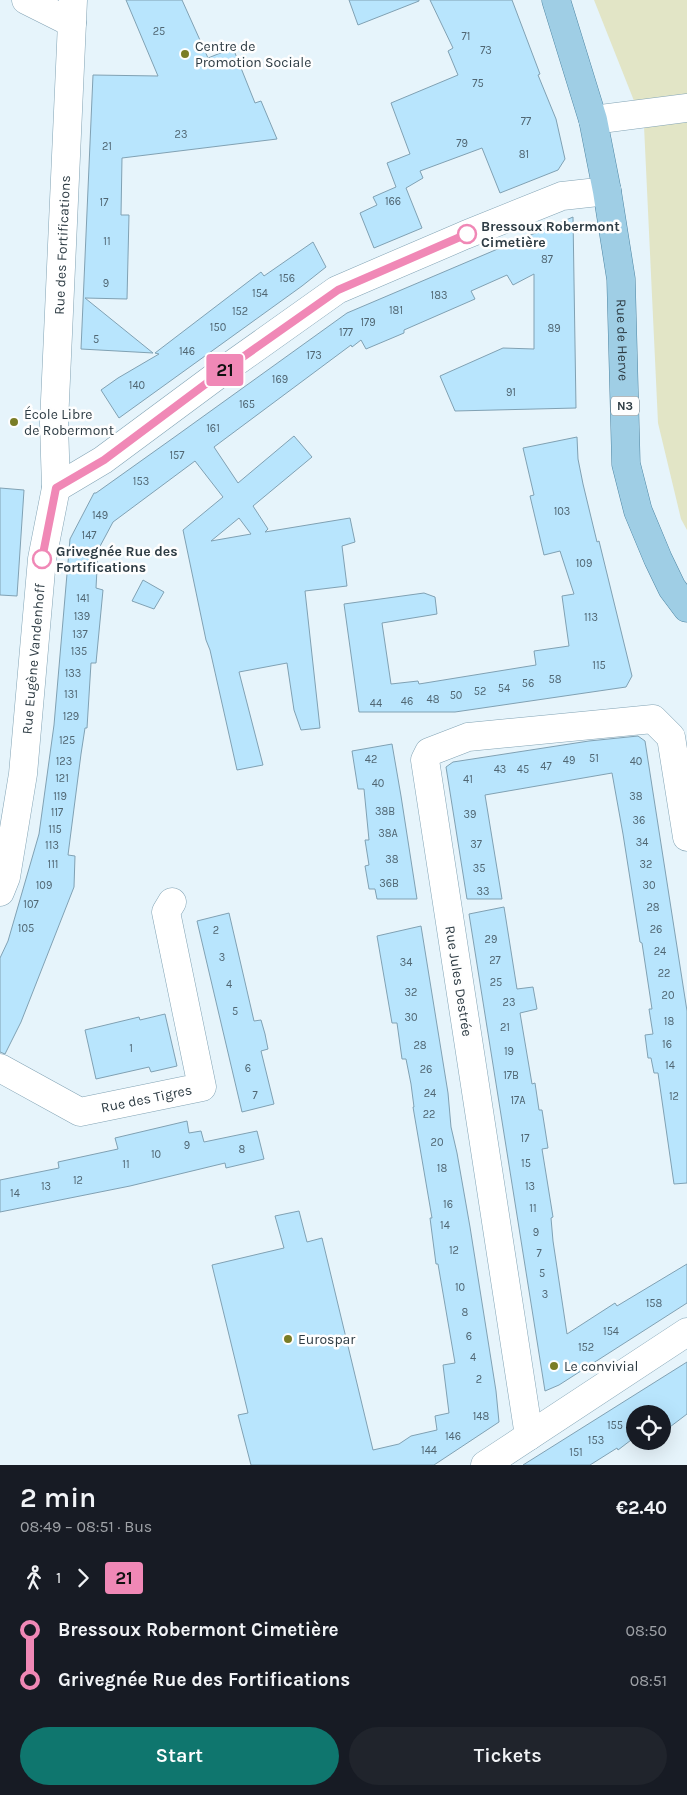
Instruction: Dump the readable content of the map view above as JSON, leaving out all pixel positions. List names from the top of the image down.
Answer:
{
  "streets": {
    "main road": ["Rue de Herve", "N3"],
    "street": [
      "Rue des Fortifications",
      "Rue Eugène Vandenhoff",
      "Rue Jules Destrée",
      "Rue des Tigres"
    ]
  },
  "crossings": [
    ["Rue des Fortifications", "Rue Eugène Vandenhoff"]
  ],
  "places": [
    "Centre de Promotion Sociale",
    "Bressoux Robermont Cimetière",
    "École Libre de Robermont",
    "Grivegnée Rue des Fortifications",
    "Eurospar",
    "Le convivial"
  ],
  "lines": ["bus line 21"],
  "house_numbers": [
    "25",
    "71",
    "73",
    "75",
    "77",
    "23",
    "79",
    "21",
    "81",
    "166",
    "17",
    "11",
    "87",
    "156",
    "9",
    "154",
    "183",
    "181",
    "152",
    "179",
    "150",
    "89",
    "177",
    "5",
    "146",
    "173",
    "169",
    "140",
    "91",
    "165",
    "161",
    "157",
    "153",
    "103",
    "149",
    "147",
    "109",
    "141",
    "139",
    "113",
    "137",
    "135",
    "115",
    "133",
    "58",
    "56",
    "54",
    "52",
    "131",
    "50",
    "48",
    "46",
    "44",
    "129",
    "125",
    "51",
    "42",
    "49",
    "123",
    "40",
    "47",
    "43",
    "45",
    "121",
    "41",
    "40",
    "119",
    "38",
    "38B",
    "117",
    "39",
    "36",
    "115",
    "38A",
    "34",
    "37",
    "113",
    "38",
    "111",
    "32",
    "35",
    "36B",
    "109",
    "30",
    "33",
    "107",
    "28",
    "105",
    "26",
    "2",
    "29",
    "24",
    "3",
    "27",
    "34",
    "22",
    "25",
    "4",
    "32",
    "20",
    "23",
    "5",
    "30",
    "18",
    "21",
    "16",
    "28",
    "1",
    "19",
    "14",
    "6",
    "26",
    "17B",
    "24",
    "7",
    "12",
    "17A",
    "22",
    "17",
    "20",
    "9",
    "8",
    "10",
    "15",
    "11",
    "18",
    "12",
    "13",
    "13",
    "14",
    "16",
    "11",
    "14",
    "9",
    "12",
    "7",
    "5",
    "10",
    "3",
    "158",
    "8",
    "154",
    "6",
    "152",
    "4",
    "2",
    "148",
    "155",
    "146",
    "153",
    "144",
    "151"
  ],
  "page": {
    "on_map": "21",
    "heading": ["2 min", "08:49 – 08:51 · Bus", "€2.40"],
    "legs": ["1", "21"],
    "list": [
      {
        "name": "Bressoux Robermont Cimetière",
        "value": "08:50"
      },
      {
        "name": "Grivegnée Rue des Fortifications",
        "value": "08:51"
      }
    ],
    "buttons": ["Start", "Tickets"]
  }
}
